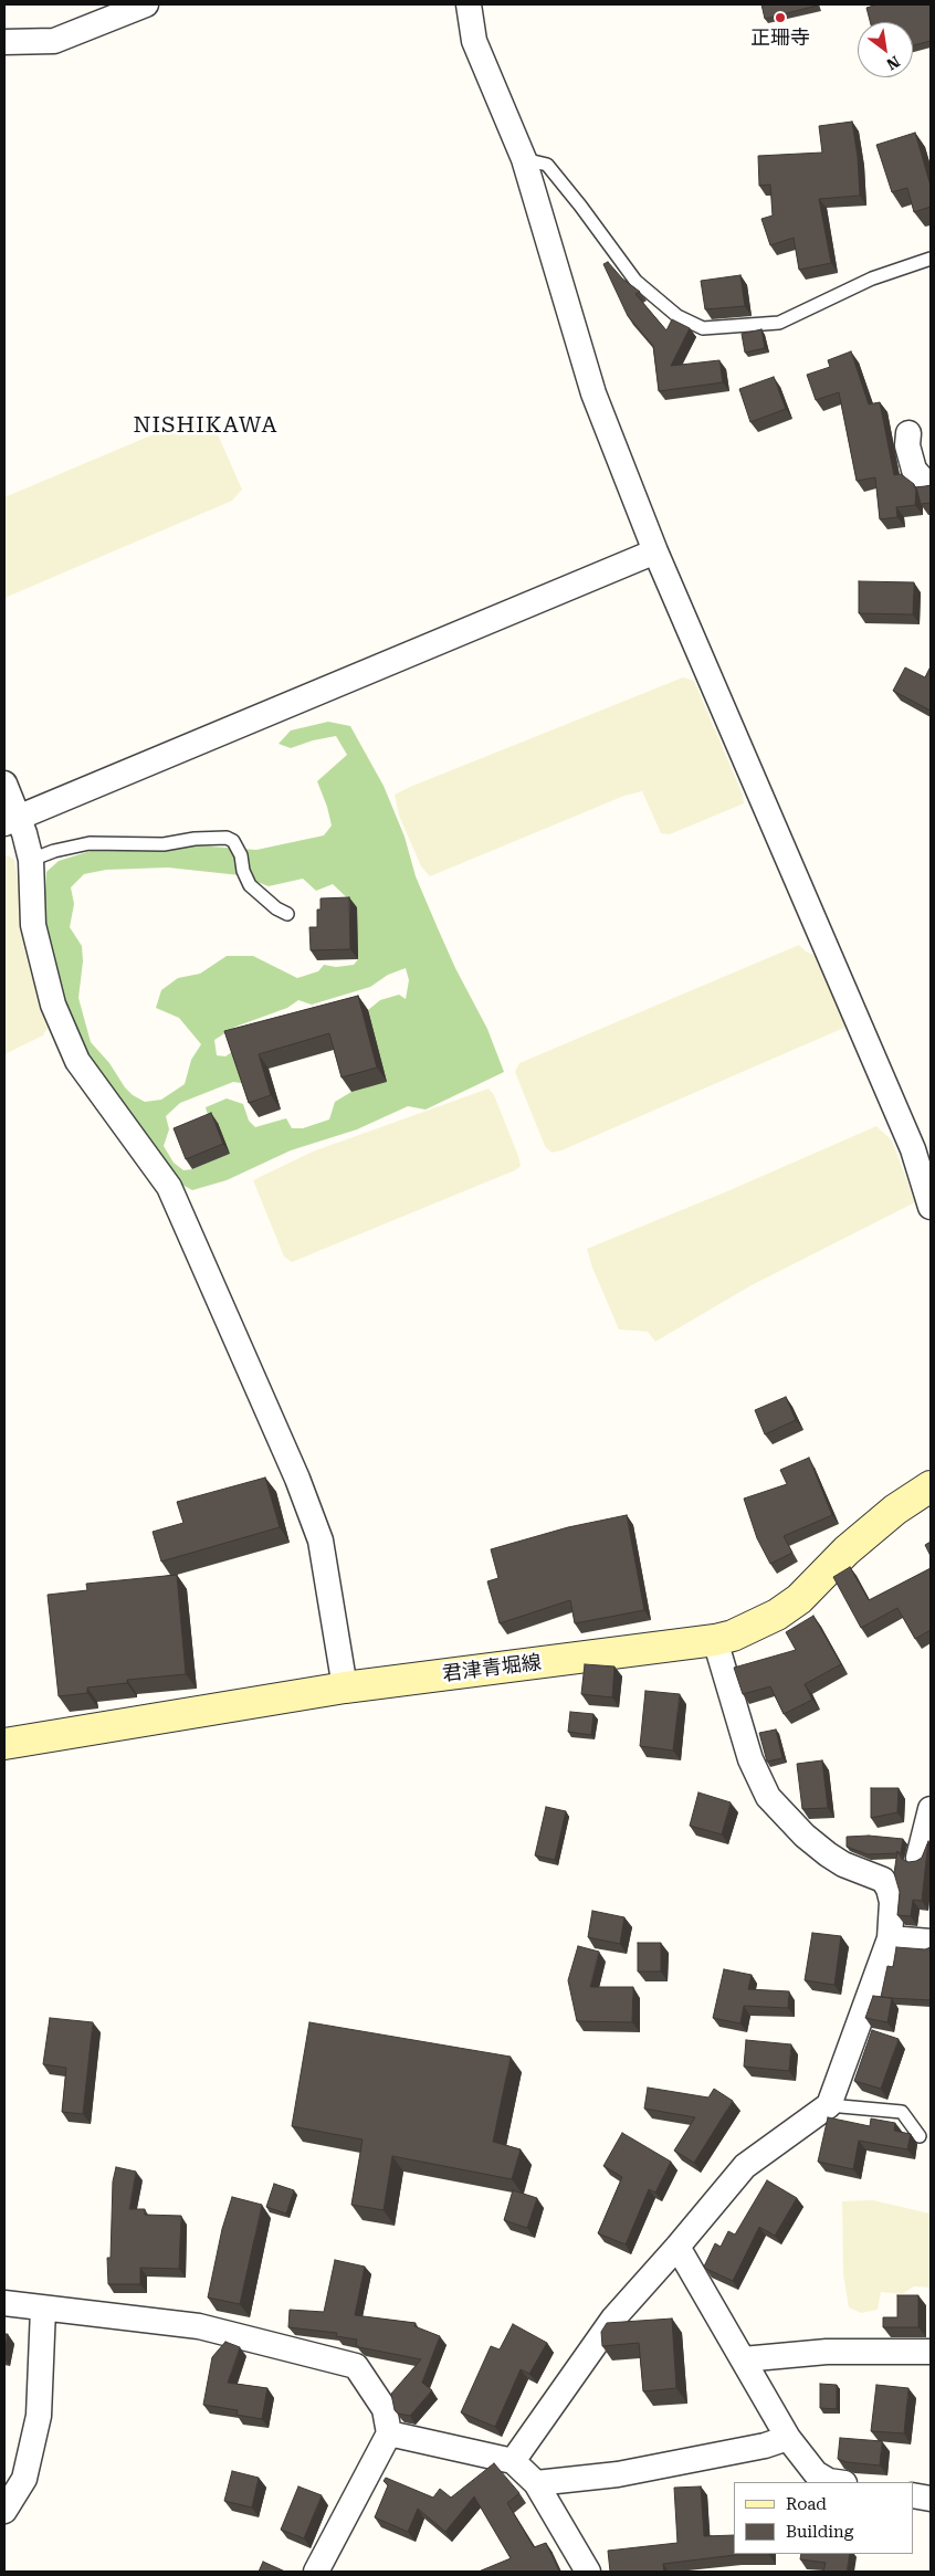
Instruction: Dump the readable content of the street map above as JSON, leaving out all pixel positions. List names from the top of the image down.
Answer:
{
  "streets": {
    "main road": ["君津青堀線"]
  },
  "districts": ["NISHIKAWA"],
  "places": ["正珊寺"],
  "legend": ["Road", "Building"],
  "north": "bottom right"
}
